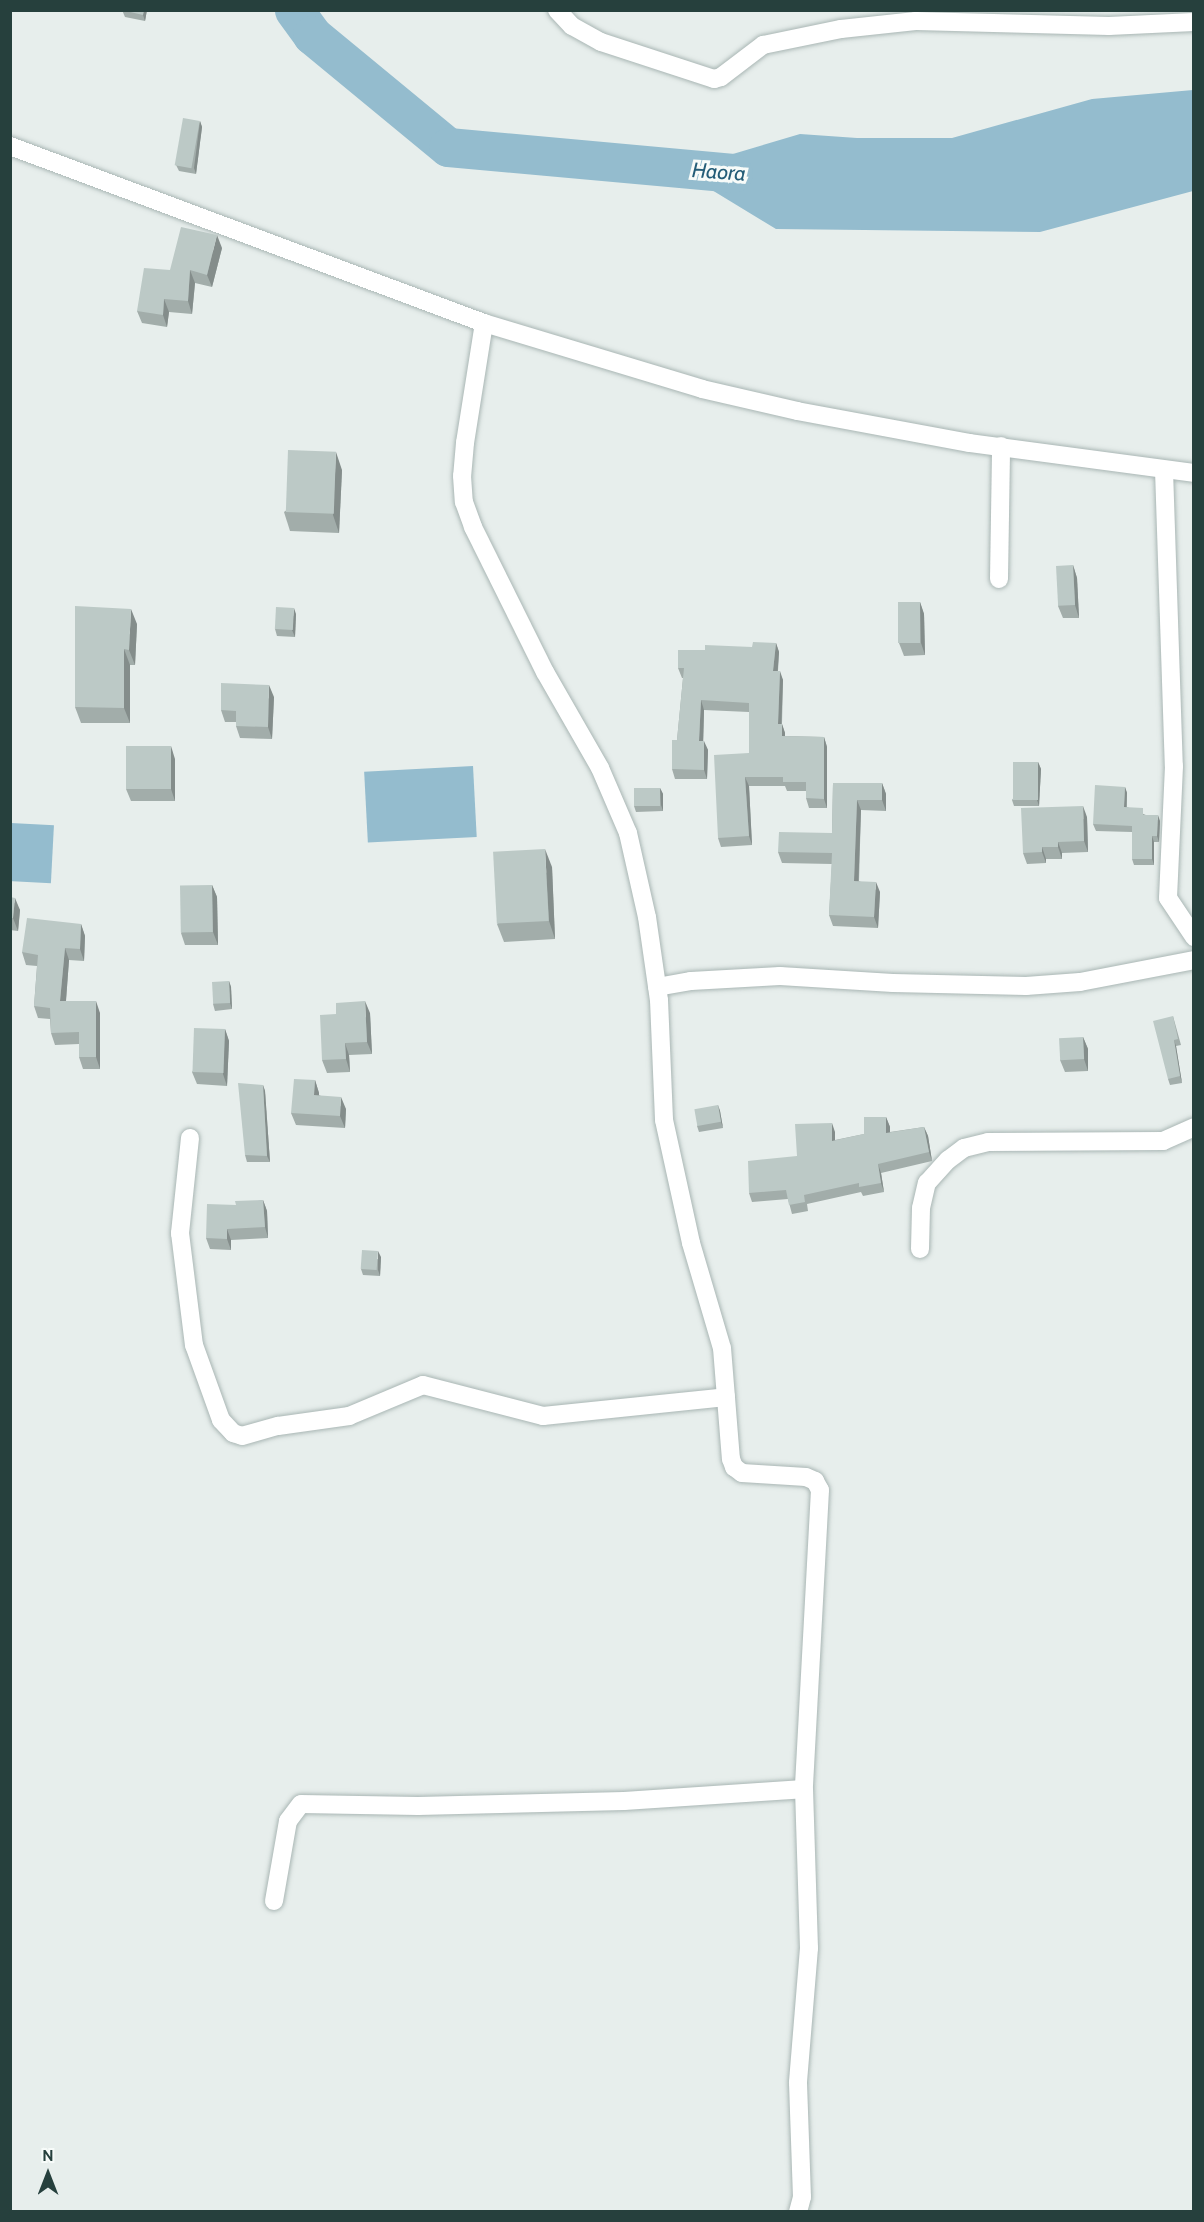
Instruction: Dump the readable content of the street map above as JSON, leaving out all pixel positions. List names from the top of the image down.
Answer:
{
  "water": ["Haora"],
  "north": "top"
}
